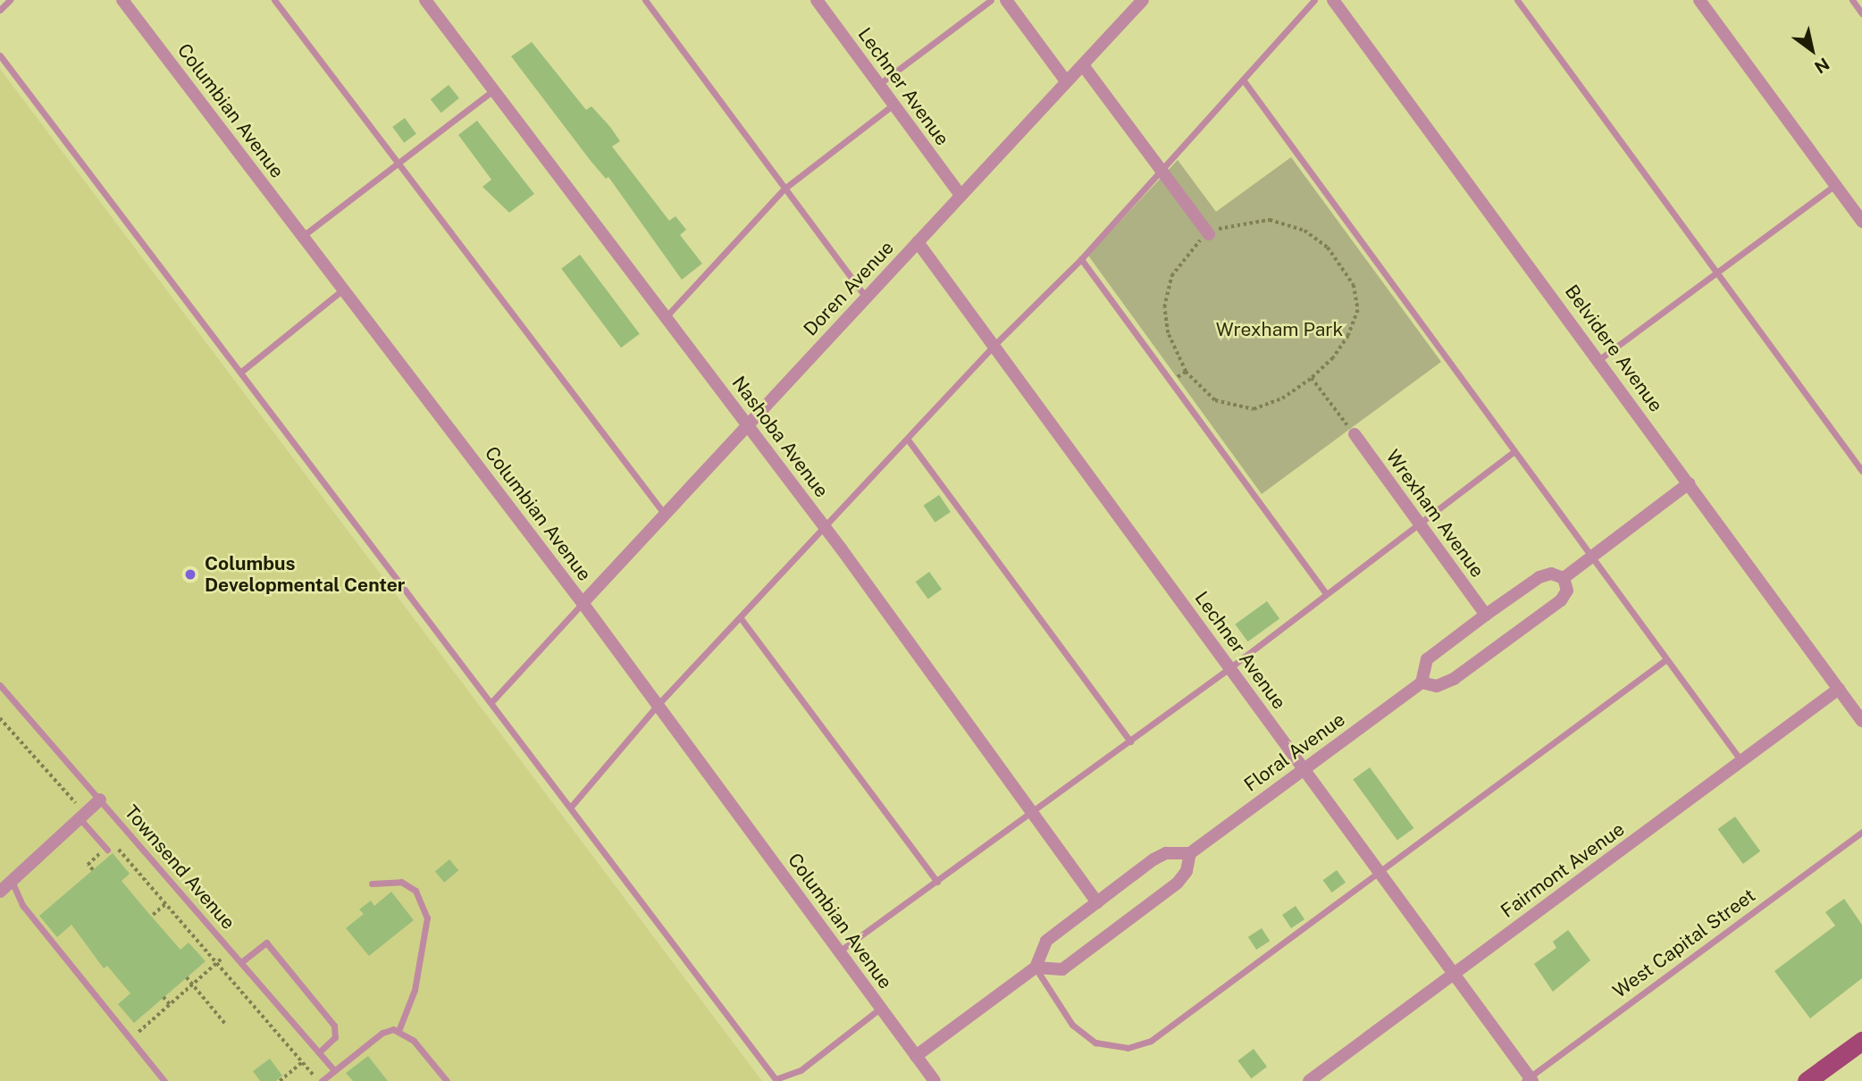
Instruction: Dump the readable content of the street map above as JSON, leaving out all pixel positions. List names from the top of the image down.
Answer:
{
  "streets": {
    "street": [
      "Lechner Avenue",
      "Columbian Avenue",
      "Doren Avenue",
      "Belvidere Avenue",
      "Nashoba Avenue",
      "Wrexham Avenue",
      "Floral Avenue",
      "Fairmont Avenue"
    ],
    "lane": ["Townsend Avenue", "West Capital Street"]
  },
  "crossings": [
    ["Lechner Avenue", "Doren Avenue"],
    ["Lechner Avenue", "Floral Avenue"],
    ["Lechner Avenue", "Fairmont Avenue"],
    ["Lechner Avenue", "West Capital Street"],
    ["Columbian Avenue", "Doren Avenue"],
    ["Doren Avenue", "Nashoba Avenue"],
    ["Belvidere Avenue", "Fairmont Avenue"]
  ],
  "parks": ["Wrexham Park"],
  "places": ["Columbus Developmental Center"],
  "north": "bottom right"
}
